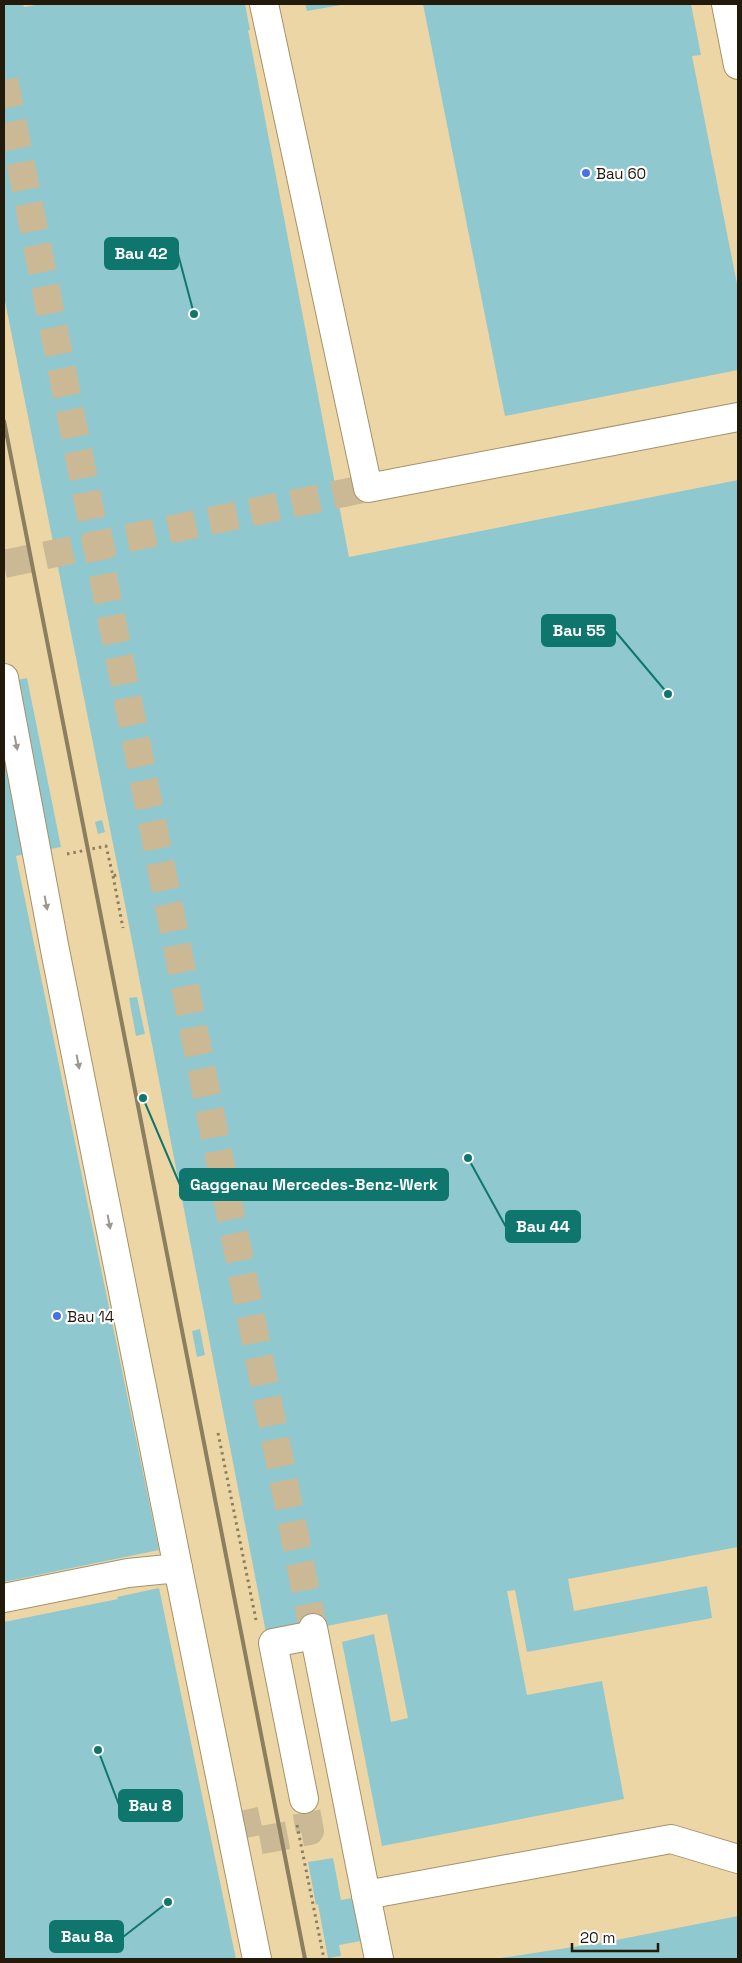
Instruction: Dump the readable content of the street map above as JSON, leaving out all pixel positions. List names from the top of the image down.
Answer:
{
  "places": [
    "Bau 60",
    "Bau 42",
    "Bau 55",
    "Gaggenau Mercedes-Benz-Werk",
    "Bau 44",
    "Bau 14",
    "Bau 8",
    "Bau 8a"
  ],
  "scale_bar": "20 m"
}
